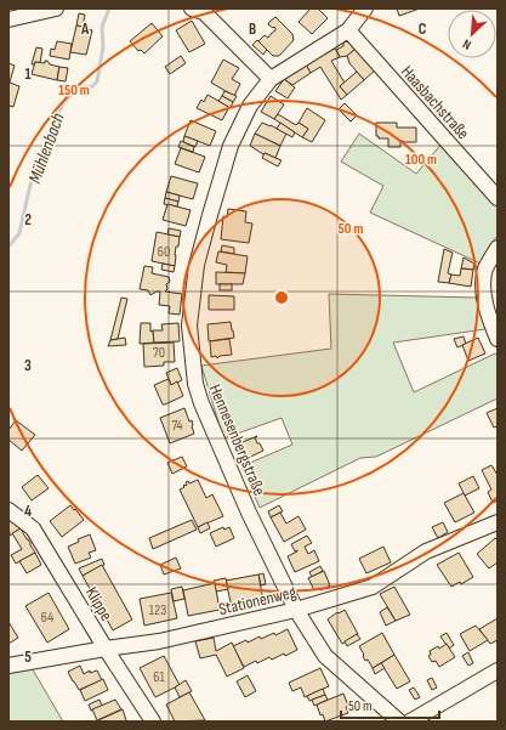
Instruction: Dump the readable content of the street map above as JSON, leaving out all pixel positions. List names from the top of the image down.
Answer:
{
  "streets": {
    "street": [
      "Haasbachstraße",
      "Hennesenbergstraße",
      "Stationenweg",
      "Klippe"
    ]
  },
  "crossings": [
    ["Haasbachstraße", "Hennesenbergstraße"],
    ["Hennesenbergstraße", "Stationenweg"],
    ["Stationenweg", "Klippe"]
  ],
  "water": ["Mühlenbach"],
  "house_numbers": [
    "60",
    "70",
    "74",
    "123",
    "64",
    "61"
  ],
  "scale_bar": "50 m",
  "north": "bottom left",
  "grid": {
    "columns": ["A", "B", "C"],
    "rows": [
      "1",
      "2",
      "3",
      "4",
      "5"
    ]
  },
  "rings": ["150 m", "100 m", "50 m"]
}
